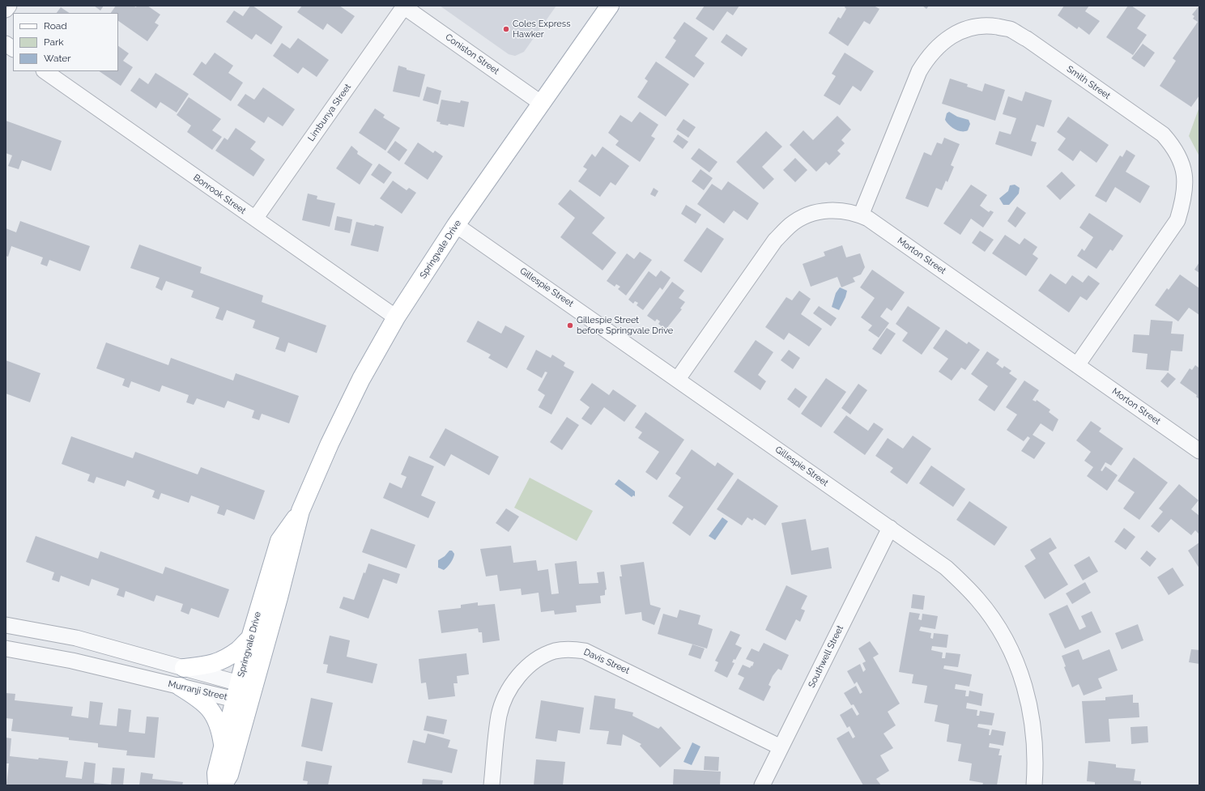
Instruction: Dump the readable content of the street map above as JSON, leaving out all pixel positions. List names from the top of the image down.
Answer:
{
  "streets": {
    "main road": ["Springvale Drive"],
    "street": [
      "Coniston Street",
      "Smith Street",
      "Limbunya Street",
      "Bonrook Street",
      "Morton Street",
      "Gillespie Street",
      "Southwell Street",
      "Davis Street",
      "Murranji Street"
    ]
  },
  "crossings": [
    ["Coniston Street", "Limbunya Street"],
    ["Coniston Street", "Springvale Drive"],
    ["Smith Street", "Morton Street"],
    ["Limbunya Street", "Bonrook Street"],
    ["Bonrook Street", "Springvale Drive"],
    ["Springvale Drive", "Gillespie Street"],
    ["Springvale Drive", "Murranji Street"],
    ["Morton Street", "Gillespie Street"],
    ["Gillespie Street", "Southwell Street"],
    ["Southwell Street", "Davis Street"]
  ],
  "places": ["Coles Express Hawker", "Gillespie Street before Springvale Drive"],
  "legend": ["Road", "Park", "Water"]
}
